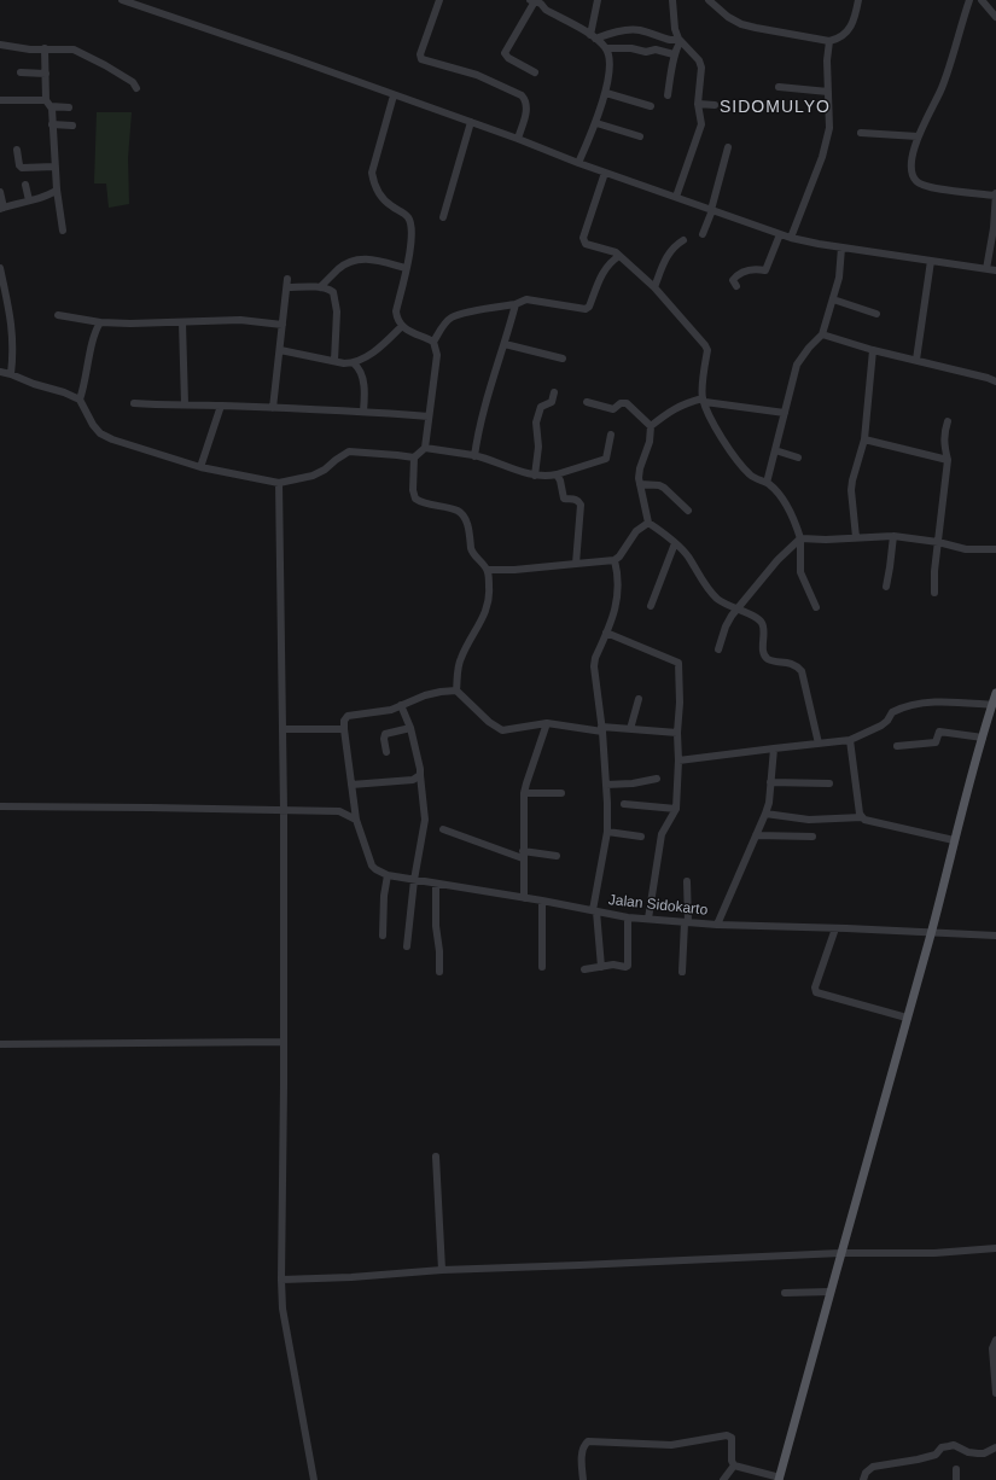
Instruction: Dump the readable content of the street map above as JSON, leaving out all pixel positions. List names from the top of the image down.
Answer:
{
  "streets": {
    "street": ["Jalan Sidokarto"]
  },
  "districts": ["SIDOMULYO"]
}
